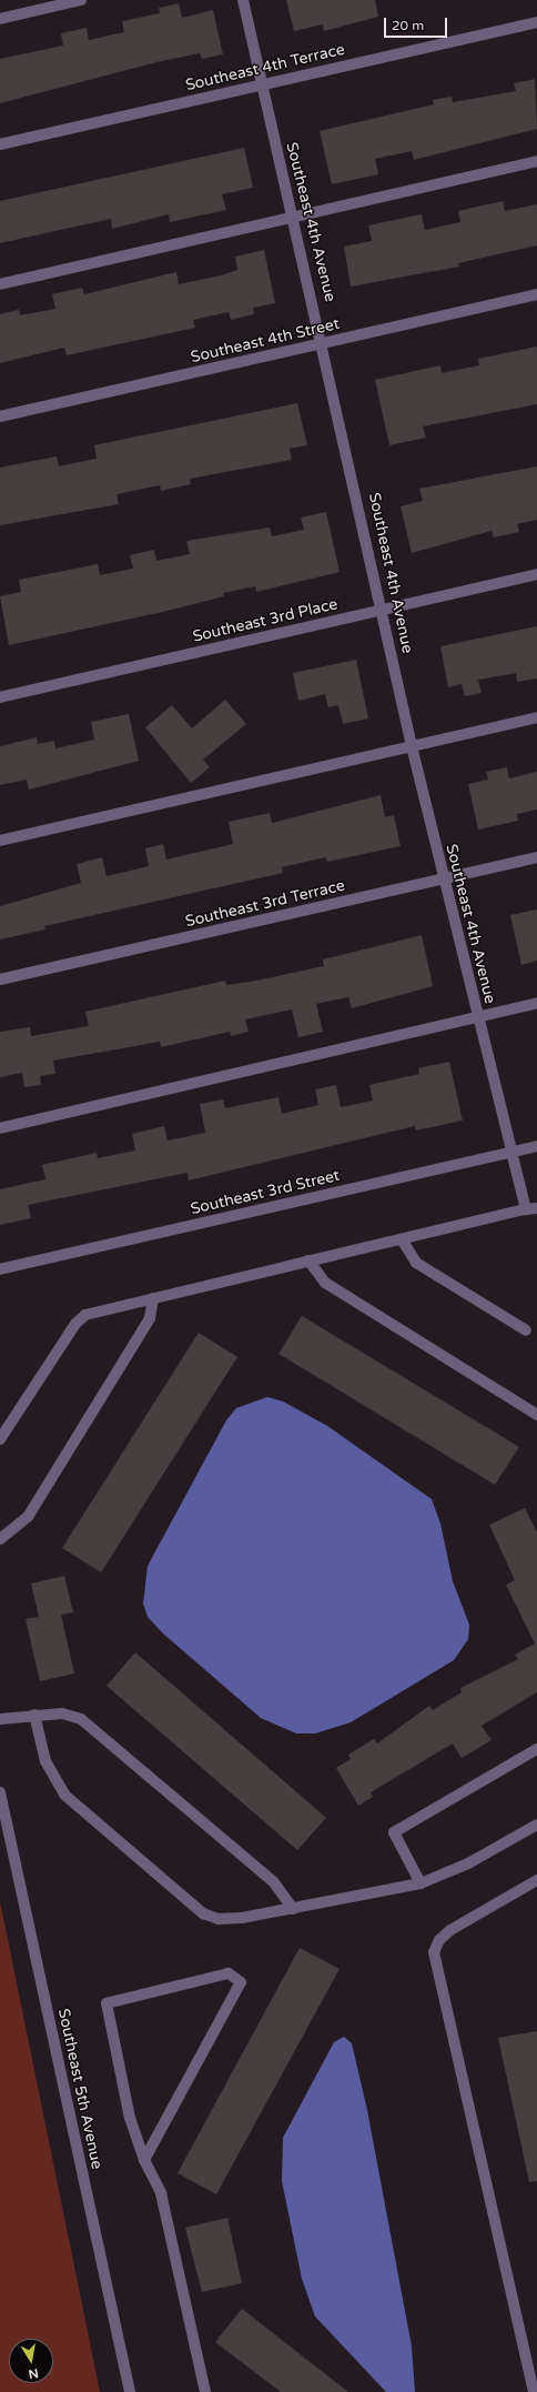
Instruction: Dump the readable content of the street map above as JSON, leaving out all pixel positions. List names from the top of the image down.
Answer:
{
  "streets": {
    "street": [
      "Southeast 4th Terrace",
      "Southeast 4th Avenue",
      "Southeast 4th Street",
      "Southeast 3rd Place",
      "Southeast 3rd Terrace",
      "Southeast 3rd Street",
      "Southeast 5th Avenue"
    ]
  },
  "crossings": [
    ["Southeast 4th Terrace", "Southeast 4th Avenue"],
    ["Southeast 4th Avenue", "Southeast 4th Street"],
    ["Southeast 4th Avenue", "Southeast 3rd Place"],
    ["Southeast 4th Avenue", "Southeast 3rd Terrace"],
    ["Southeast 4th Avenue", "Southeast 3rd Street"]
  ],
  "scale_bar": "20 m",
  "north": "bottom"
}
